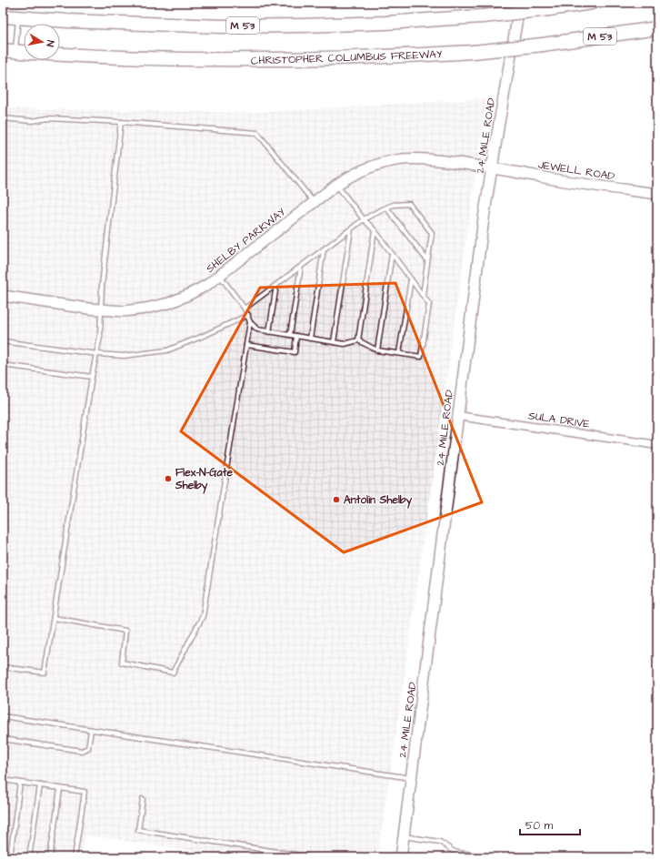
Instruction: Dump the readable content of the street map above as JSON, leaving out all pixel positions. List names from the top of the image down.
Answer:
{
  "streets": {
    "highway": ["M 53", "CHRISTOPHER COLUMBUS FREEWAY"],
    "street": [
      "24 MILE ROAD",
      "JEWELL ROAD",
      "SHELBY PARKWAY",
      "SULA DRIVE"
    ]
  },
  "crossings": [
    ["24 MILE ROAD", "JEWELL ROAD"],
    ["24 MILE ROAD", "SHELBY PARKWAY"],
    ["24 MILE ROAD", "SULA DRIVE"],
    ["JEWELL ROAD", "SHELBY PARKWAY"]
  ],
  "places": ["Flex-N-Gate Shelby", "Antolin Shelby"],
  "scale_bar": "50 m",
  "north": "right"
}
